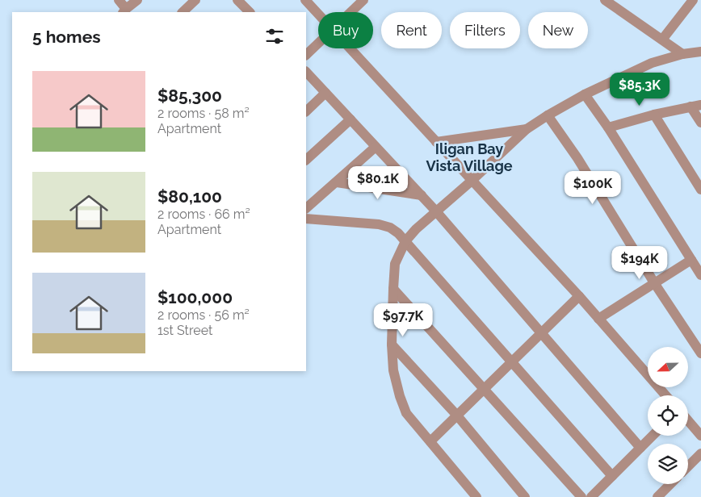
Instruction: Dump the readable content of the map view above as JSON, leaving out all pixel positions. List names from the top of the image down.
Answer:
{
  "districts": ["Iligan Bay Vista Village"],
  "north": "left",
  "page": {
    "chip": [
      "Buy",
      "Rent",
      "Filters",
      "New"
    ],
    "heading": "5 homes",
    "list": [
      {
        "name": "$85,300",
        "note": "2 rooms · 58 m² · Apartment"
      },
      {
        "name": "$80,100",
        "note": "2 rooms · 66 m² · Apartment"
      },
      {
        "name": "$100,000",
        "note": "2 rooms · 56 m² · 1st Street"
      }
    ],
    "price": [
      "$85.3K",
      "$80.1K",
      "$100K",
      "$194K",
      "$97.7K"
    ]
  }
}
